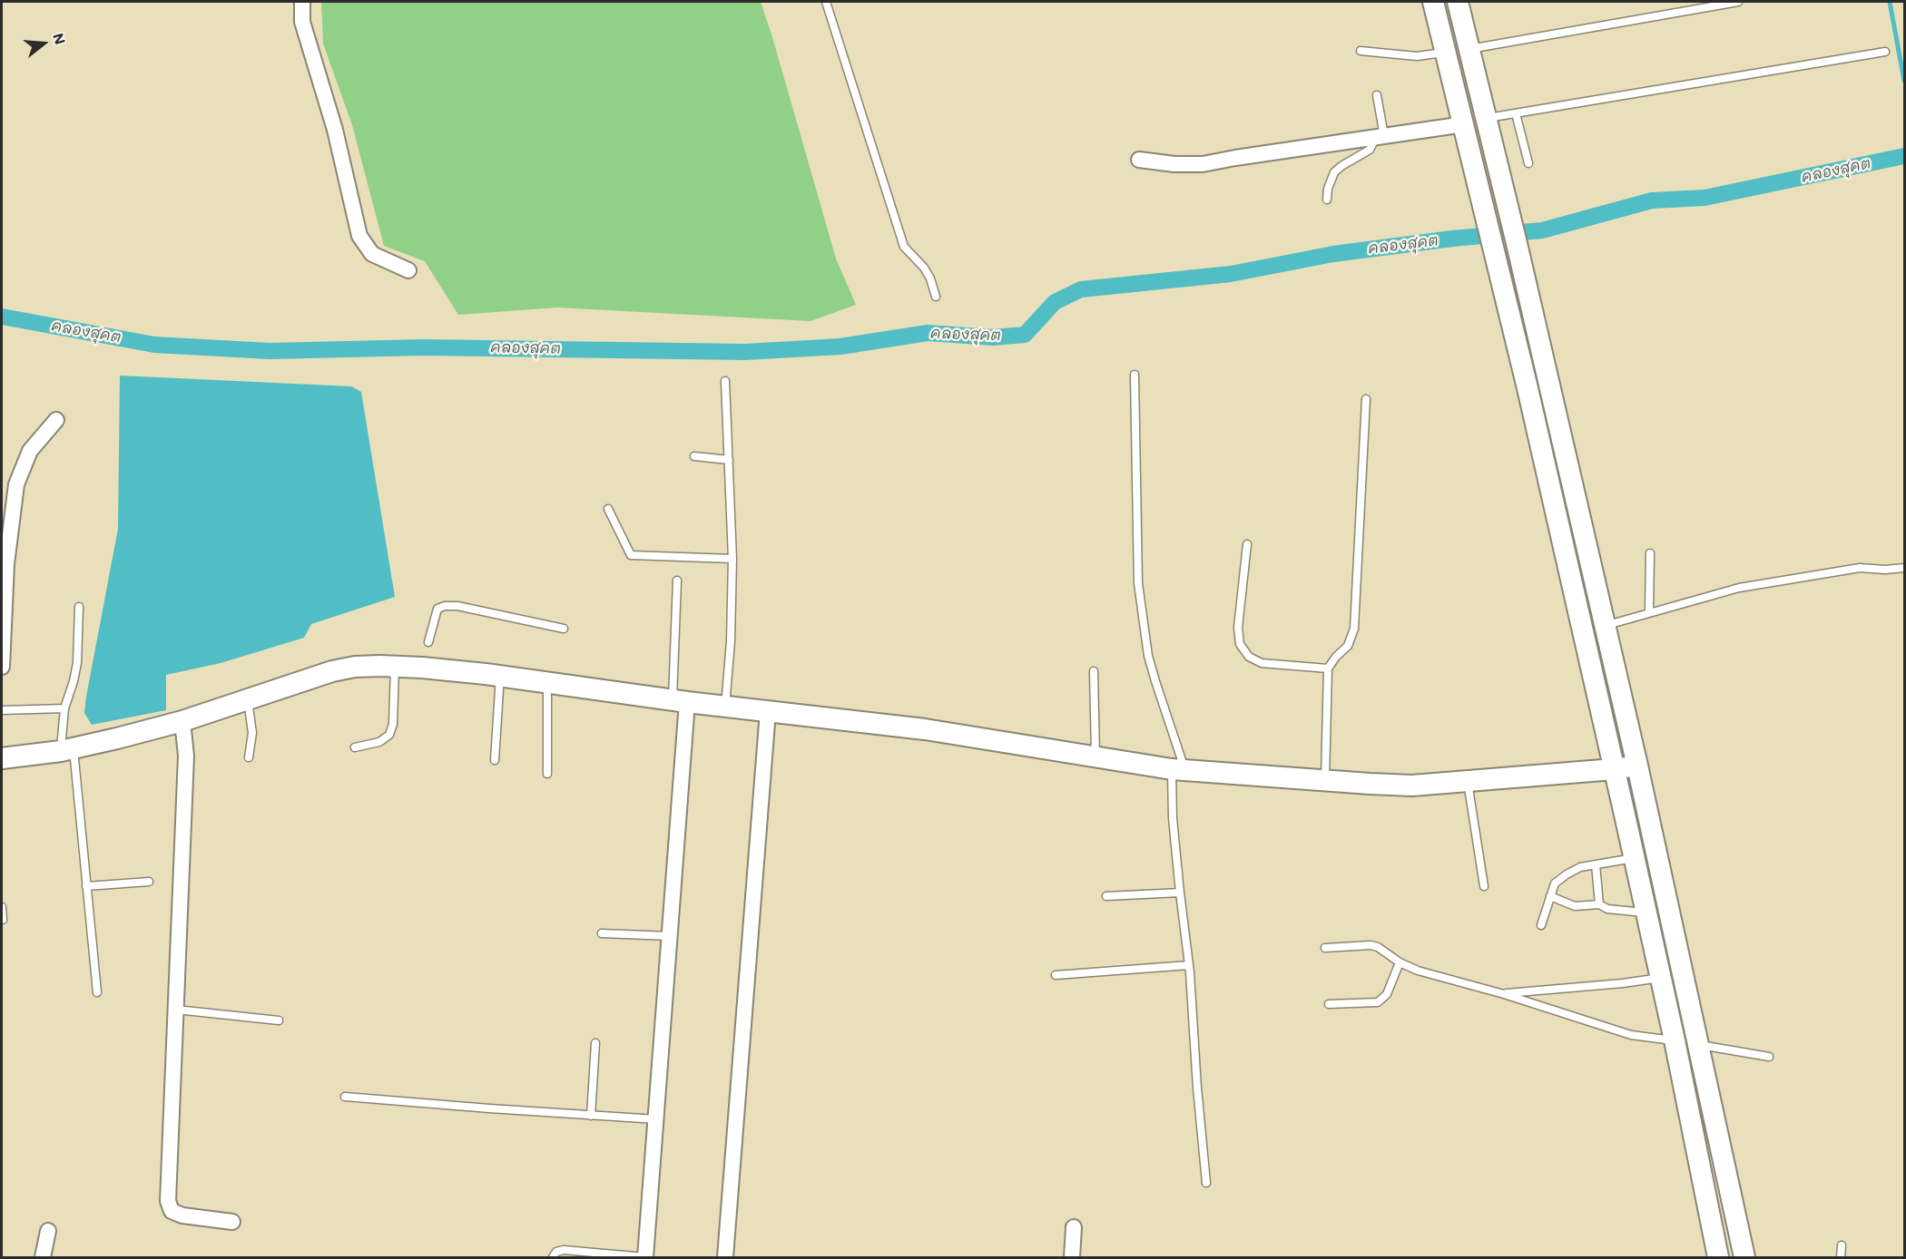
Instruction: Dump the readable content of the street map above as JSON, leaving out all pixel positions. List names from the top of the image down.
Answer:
{
  "water": ["คลองสุคต"],
  "north": "right"
}
